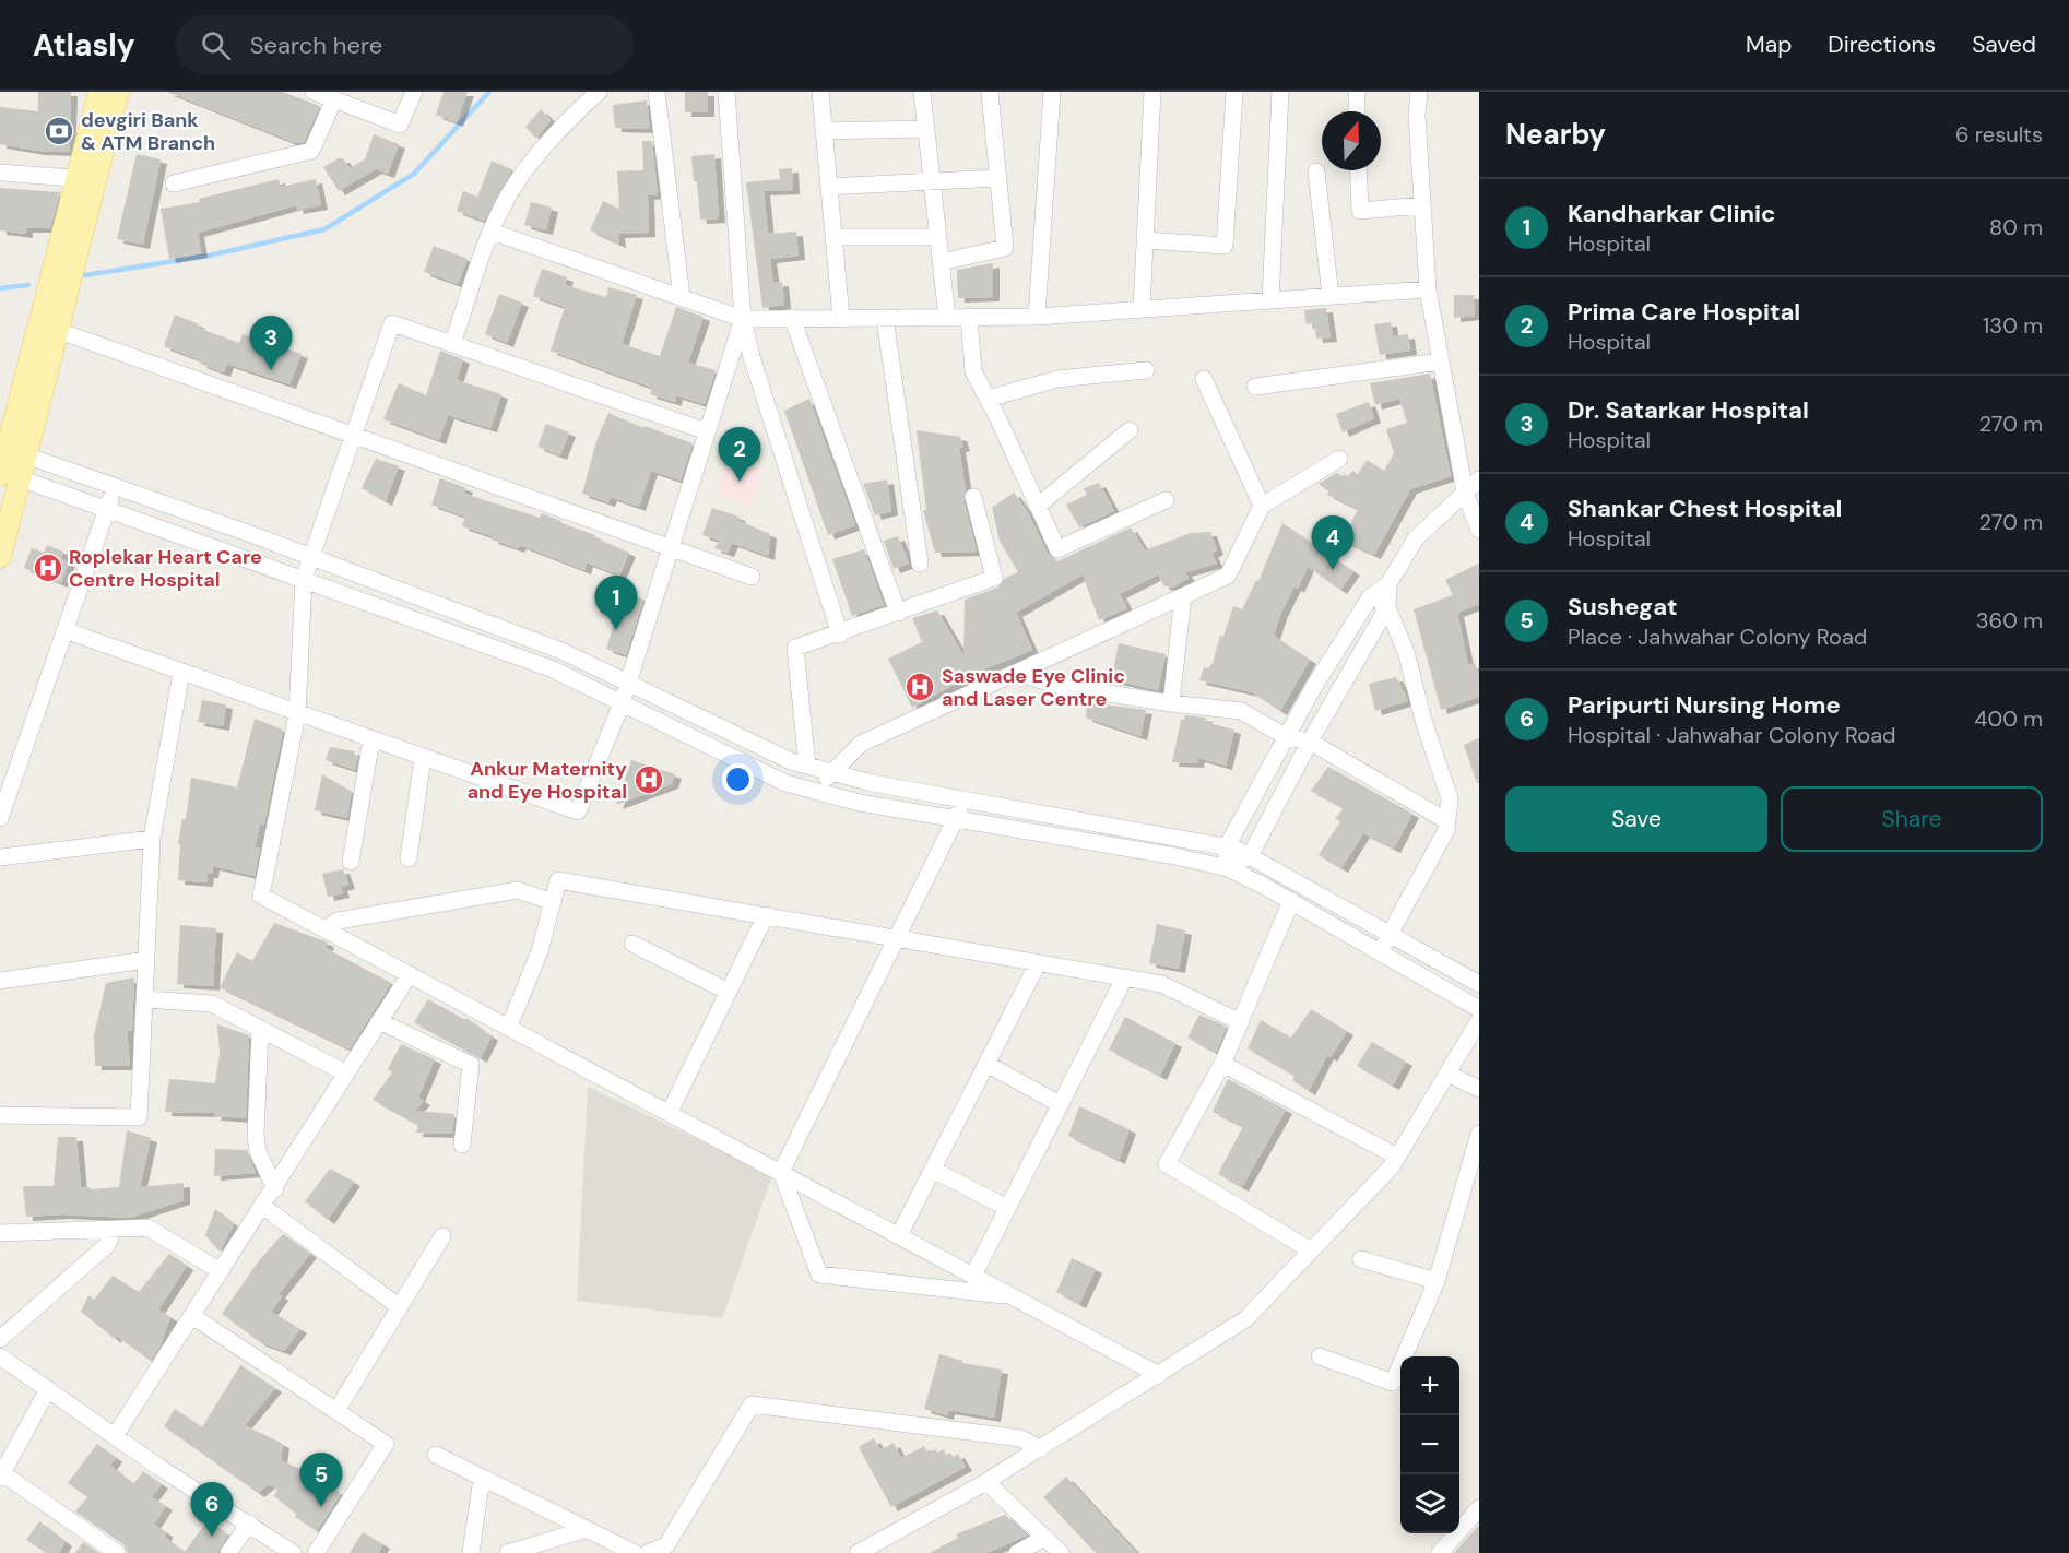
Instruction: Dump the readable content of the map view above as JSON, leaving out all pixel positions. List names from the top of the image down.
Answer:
{
  "places": {
    "bank": ["devgiri Bank & ATM Branch"],
    "hospital": ["Roplekar Heart Care Centre Hospital", "Saswade Eye Clinic and Laser Centre", "Ankur Maternity and Eye Hospital"]
  },
  "north": "top",
  "page": {
    "header": "Atlasly",
    "search": "Search here",
    "nav": ["Map", "Directions", "Saved"],
    "heading": ["Nearby", "6 results"],
    "list": [
      {
        "mark": "1",
        "name": "Kandharkar Clinic",
        "note": "Hospital",
        "value": "80 m"
      },
      {
        "mark": "2",
        "name": "Prima Care Hospital",
        "note": "Hospital",
        "value": "130 m"
      },
      {
        "mark": "3",
        "name": "Dr. Satarkar Hospital",
        "note": "Hospital",
        "value": "270 m"
      },
      {
        "mark": "4",
        "name": "Shankar Chest Hospital",
        "note": "Hospital",
        "value": "270 m"
      },
      {
        "mark": "5",
        "name": "Sushegat",
        "note": "Place · Jahwahar Colony Road",
        "value": "360 m"
      },
      {
        "mark": "6",
        "name": "Paripurti Nursing Home",
        "note": "Hospital · Jahwahar Colony Road",
        "value": "400 m"
      }
    ],
    "pins": [
      "3",
      "2",
      "4",
      "1",
      "5",
      "6"
    ],
    "buttons": ["Save", "Share"],
    "map_buttons": ["+", "−"]
  }
}
